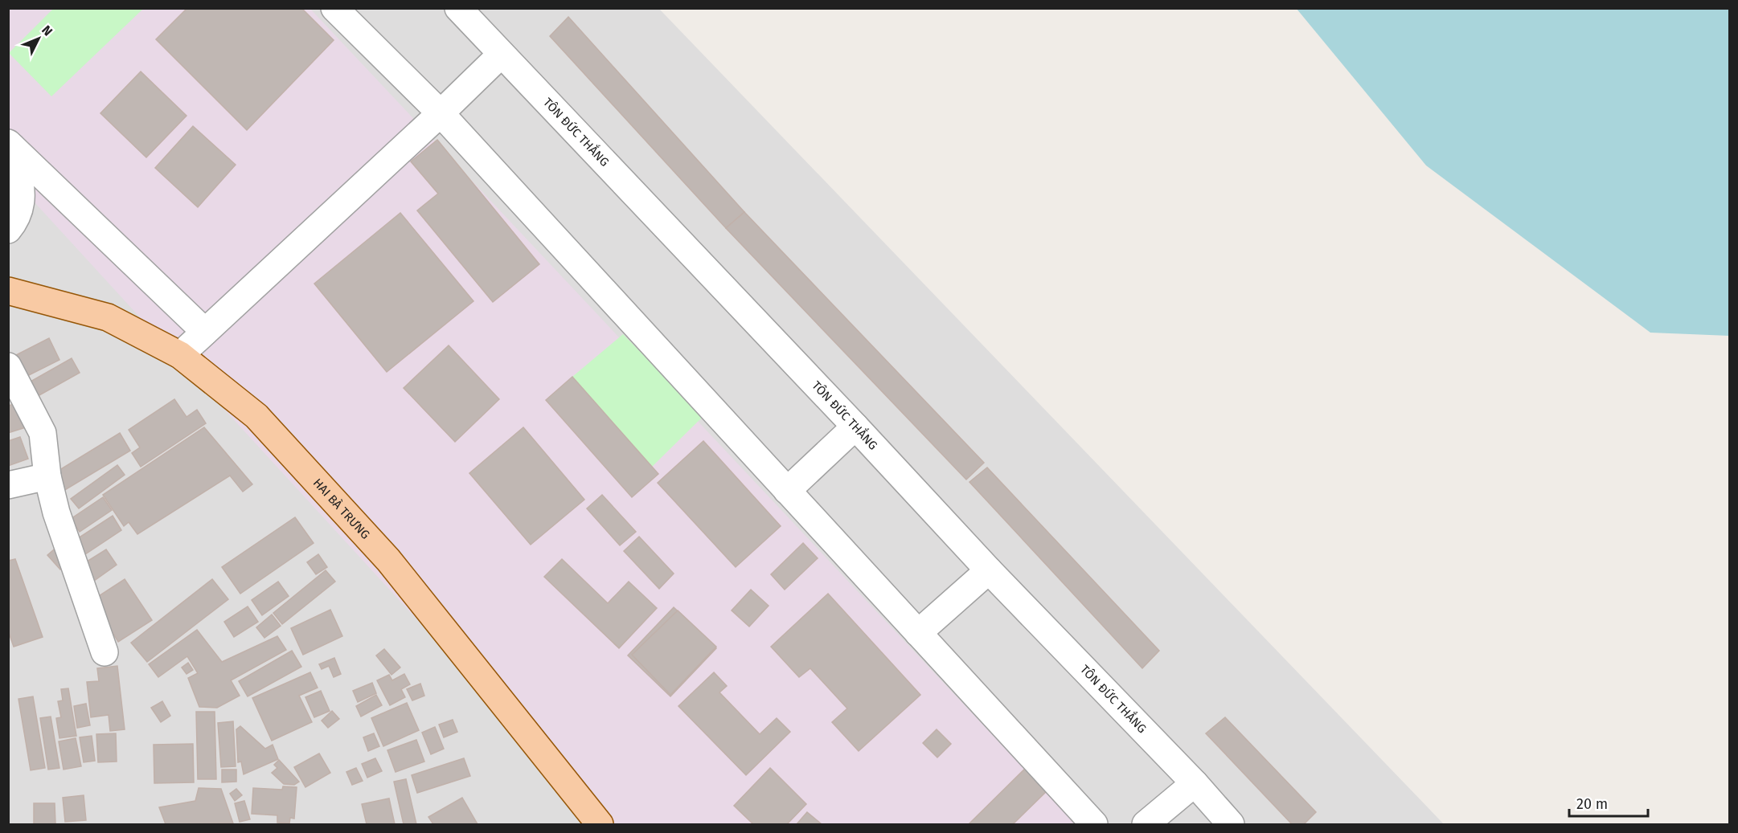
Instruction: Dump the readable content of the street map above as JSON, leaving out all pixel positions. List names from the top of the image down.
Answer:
{
  "streets": {
    "main road": ["HAI BÀ TRƯNG"],
    "street": ["TÔN ĐỨC THẮNG"]
  },
  "scale_bar": "20 m",
  "north": "top right"
}
